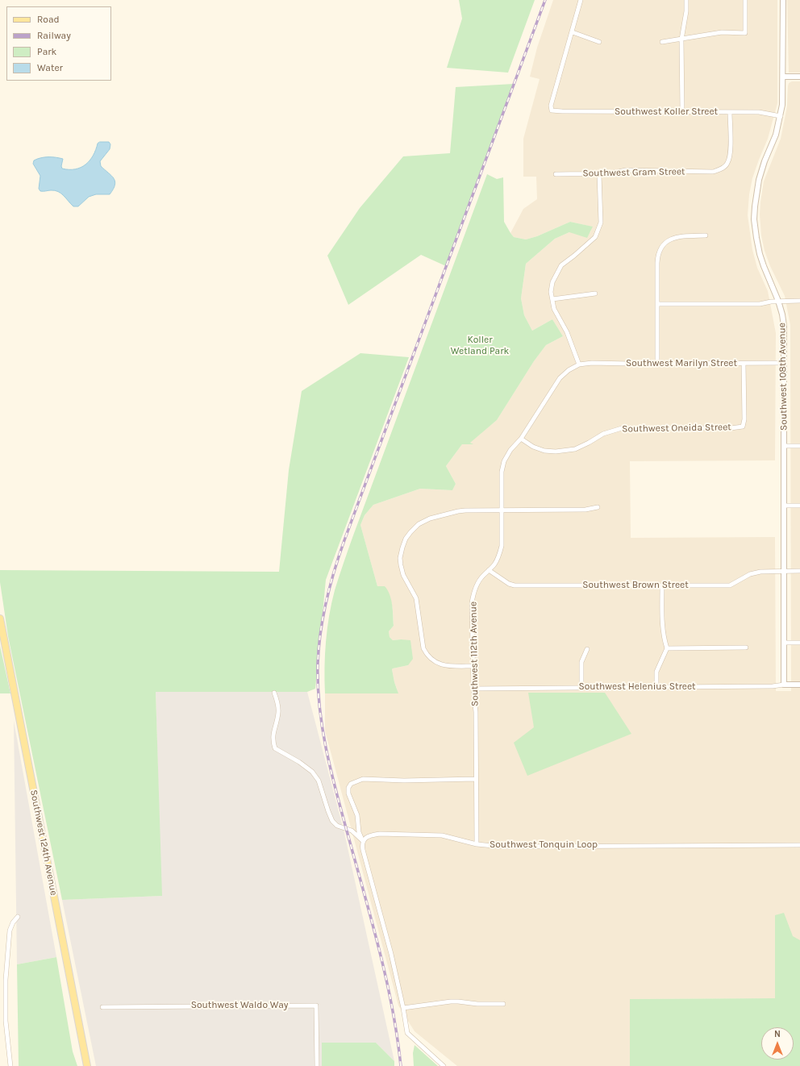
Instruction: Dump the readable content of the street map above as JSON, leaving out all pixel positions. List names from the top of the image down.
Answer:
{
  "streets": {
    "main road": ["Southwest 124th Avenue"],
    "street": [
      "Southwest Koller Street",
      "Southwest Gram Street",
      "Southwest Marilyn Street",
      "Southwest 108th Avenue",
      "Southwest Oneida Street",
      "Southwest Brown Street",
      "Southwest 112th Avenue",
      "Southwest Helenius Street",
      "Southwest Tonquin Loop",
      "Southwest Waldo Way"
    ]
  },
  "crossings": [
    ["Southwest Koller Street", "Southwest Gram Street"],
    ["Southwest Koller Street", "Southwest 108th Avenue"],
    ["Southwest Marilyn Street", "Southwest 108th Avenue"],
    ["Southwest Marilyn Street", "Southwest Oneida Street"],
    ["Southwest Marilyn Street", "Southwest 112th Avenue"],
    ["Southwest 108th Avenue", "Southwest Brown Street"],
    ["Southwest 108th Avenue", "Southwest Helenius Street"],
    ["Southwest Oneida Street", "Southwest 112th Avenue"],
    ["Southwest Brown Street", "Southwest 112th Avenue"],
    ["Southwest 112th Avenue", "Southwest Helenius Street"],
    ["Southwest 112th Avenue", "Southwest Tonquin Loop"]
  ],
  "parks": ["Koller Wetland Park"],
  "legend": [
    "Road",
    "Railway",
    "Park",
    "Water"
  ],
  "north": "top"
}
